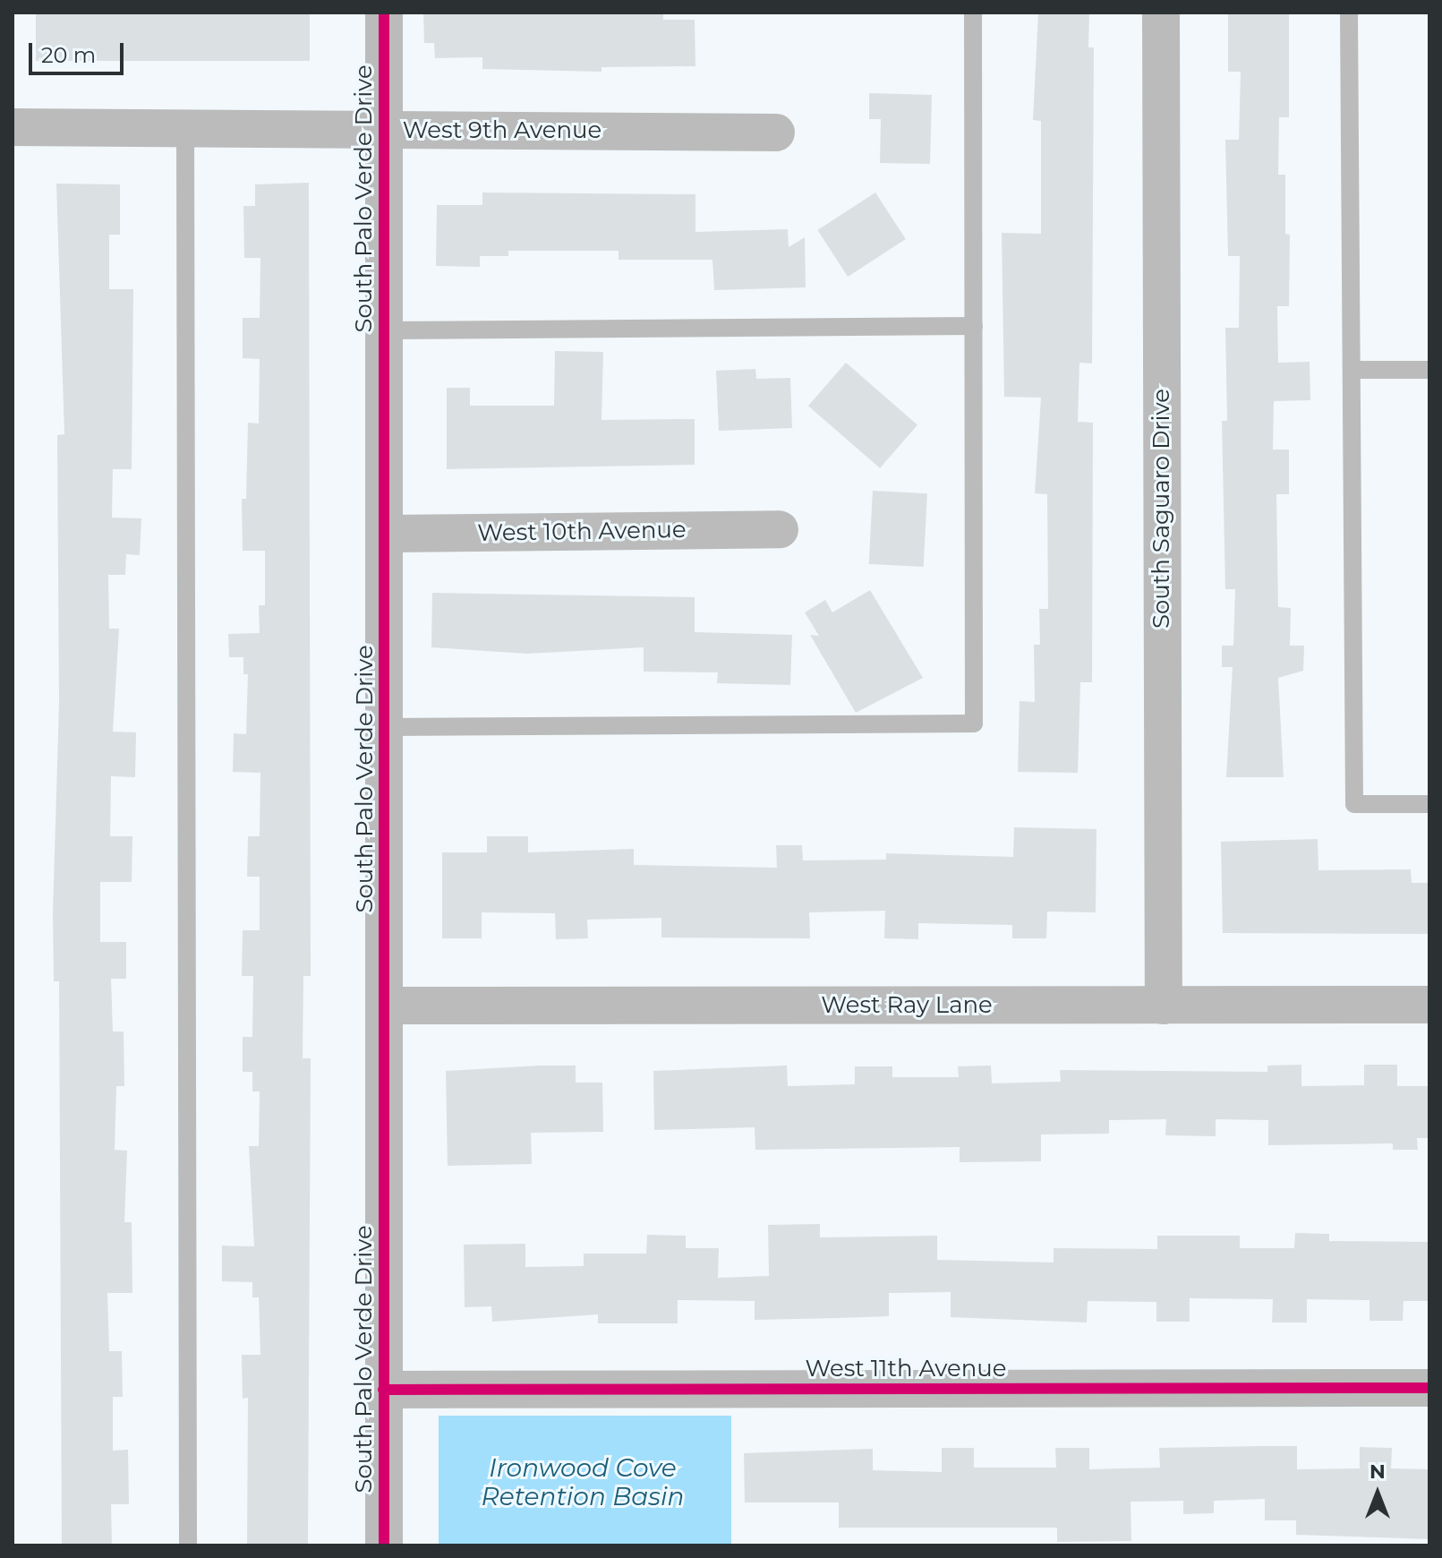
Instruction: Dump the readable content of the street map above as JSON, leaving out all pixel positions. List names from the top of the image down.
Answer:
{
  "streets": {
    "street": [
      "West 9th Avenue",
      "South Palo Verde Drive",
      "South Saguaro Drive",
      "West 10th Avenue",
      "West Ray Lane",
      "West 11th Avenue"
    ]
  },
  "crossings": [
    ["West 9th Avenue", "South Palo Verde Drive"],
    ["South Palo Verde Drive", "West 10th Avenue"],
    ["South Palo Verde Drive", "West Ray Lane"],
    ["South Palo Verde Drive", "West 11th Avenue"],
    ["South Saguaro Drive", "West Ray Lane"]
  ],
  "water": ["Ironwood Cove Retention Basin"],
  "scale_bar": "20 m",
  "north": "top"
}
